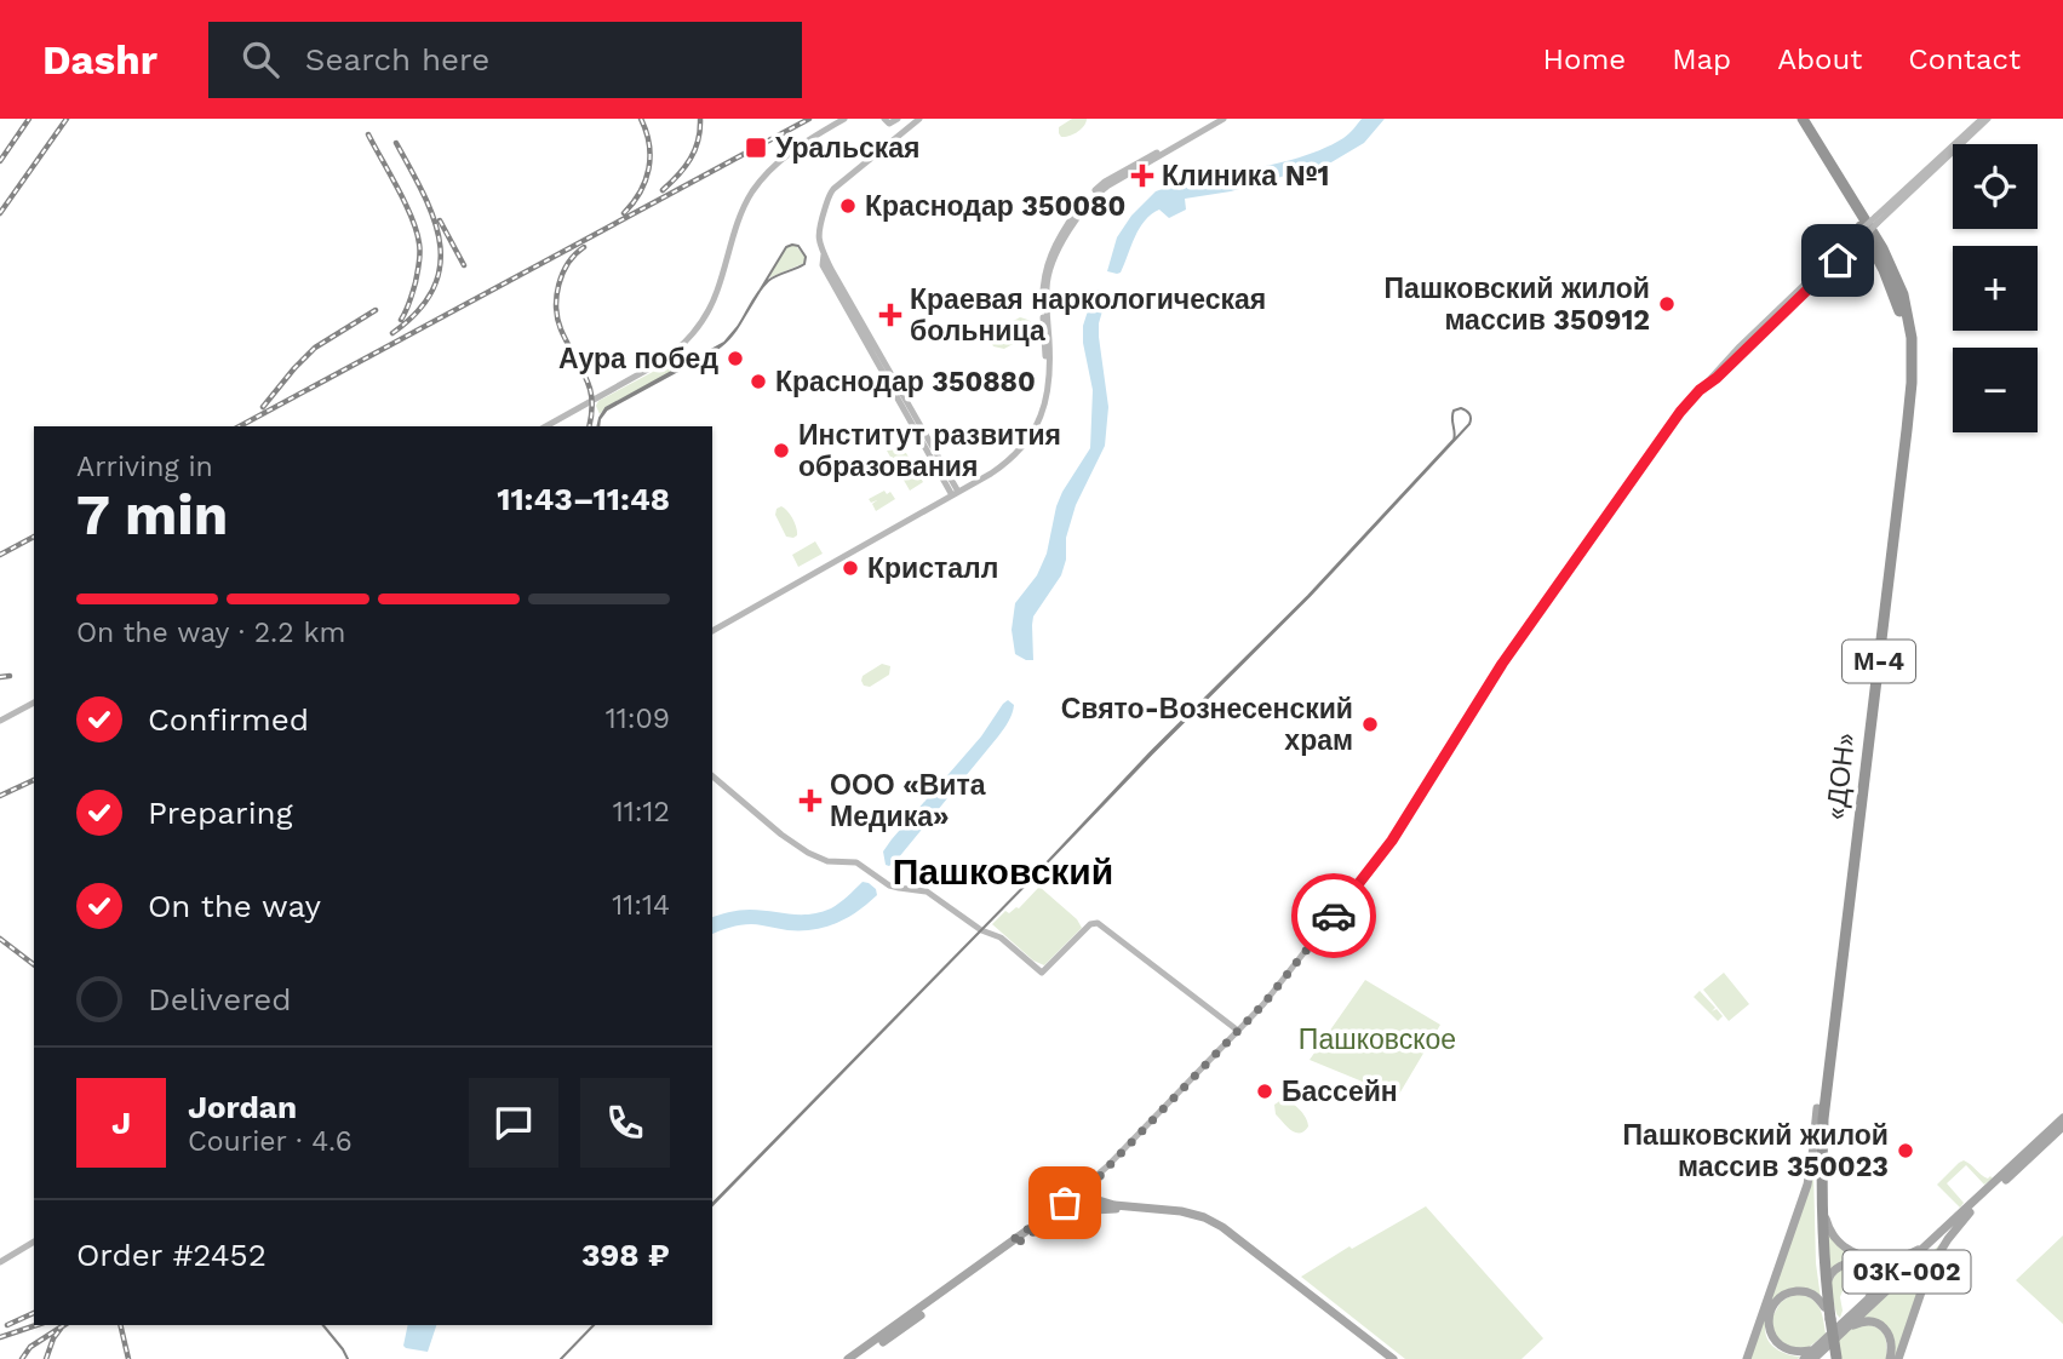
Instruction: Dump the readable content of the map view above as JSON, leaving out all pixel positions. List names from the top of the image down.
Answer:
{
  "streets": {
    "highway": ["М-4", "«ДОН»"],
    "main road": ["03К-002"]
  },
  "crossings": [
    ["М-4", "«ДОН»"],
    ["«ДОН»", "03К-002"]
  ],
  "districts": ["Пашковский"],
  "parks": ["Пашковское"],
  "places": {
    "transit": ["Уральская"],
    "health": ["Клиника №1", "Краевая наркологическая больница", "ООО «Вита Медика»"],
    "other": [
      "Краснодар 350080",
      "Пашковский жилой массив 350912",
      "Аура побед",
      "Краснодар 350880",
      "Институт развития образования",
      "Кристалл",
      "Свято-Вознесенский храм",
      "Бассейн",
      "Пашковский жилой массив 350023"
    ]
  },
  "page": {
    "header": "Dashr",
    "search": "Search here",
    "nav": [
      "Home",
      "Map",
      "About",
      "Contact"
    ],
    "map_buttons": ["+", "−"],
    "heading": ["7 min", "Arriving in", "11:43–11:48"],
    "panel": [
      "Jordan",
      "Courier · 4.6",
      "Order #2452",
      "398 ₽"
    ],
    "bar": "On the way · 2.2 km",
    "list": [
      ["Confirmed", "11:09"],
      ["Preparing", "11:12"],
      ["On the way", "11:14"],
      "Delivered"
    ],
    "round": "J"
  }
}
